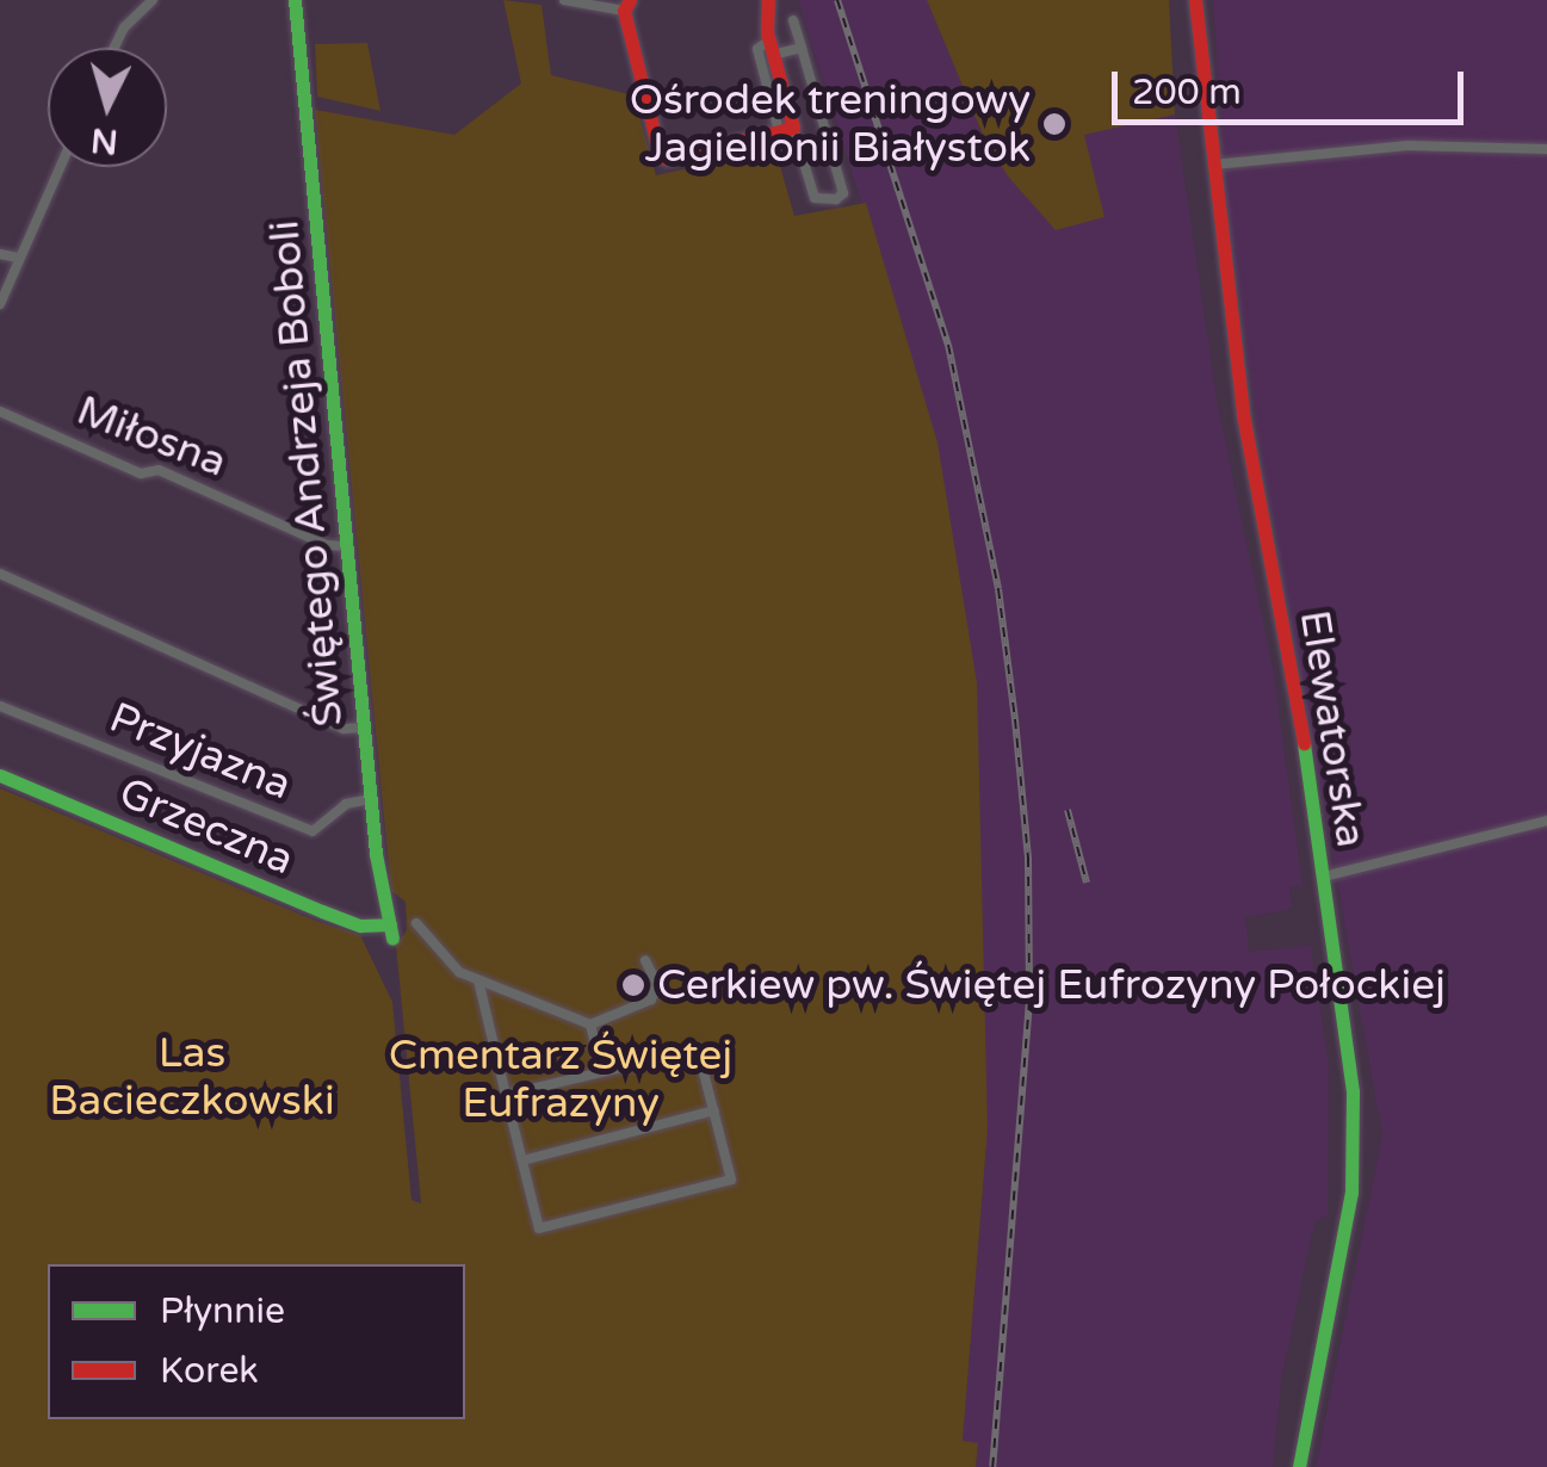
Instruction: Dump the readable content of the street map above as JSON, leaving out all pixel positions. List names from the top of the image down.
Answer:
{
  "streets": {
    "street": [
      "Miłosna",
      "Świętego Andrzeja Boboli",
      "Elewatorska",
      "Przyjazna",
      "Grzeczna"
    ]
  },
  "crossings": [
    ["Miłosna", "Świętego Andrzeja Boboli"],
    ["Świętego Andrzeja Boboli", "Przyjazna"],
    ["Świętego Andrzeja Boboli", "Grzeczna"]
  ],
  "parks": ["Las Bacieczkowski", "Cmentarz Świętej Eufrazyny"],
  "places": ["Ośrodek treningowy Jagiellonii Białystok", "Cerkiew pw. Świętej Eufrozyny Połockiej"],
  "legend": ["Płynnie", "Korek"],
  "scale_bar": "200 m",
  "north": "bottom"
}
